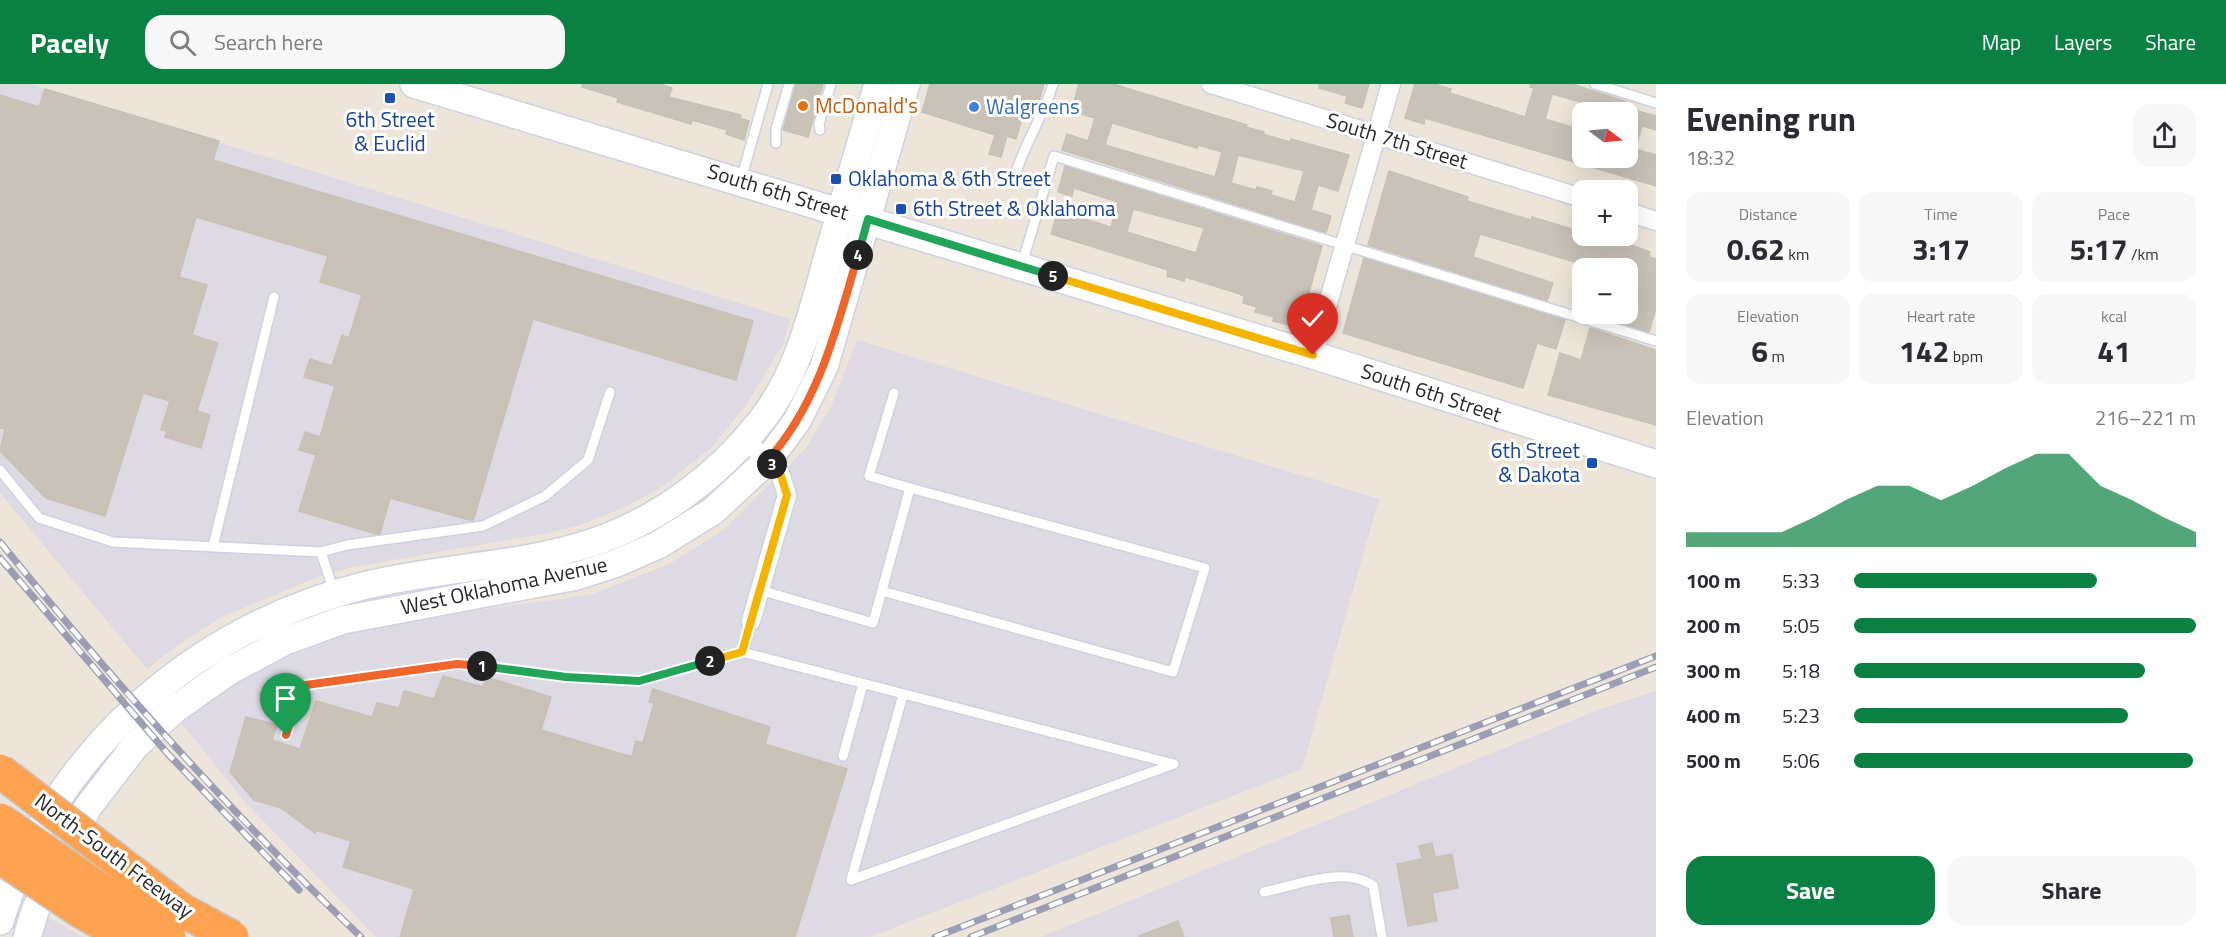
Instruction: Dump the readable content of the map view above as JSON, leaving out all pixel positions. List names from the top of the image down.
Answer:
{
  "streets": {
    "highway": ["North-South Freeway"],
    "main road": ["South 6th Street", "West Oklahoma Avenue"],
    "street": ["South 7th Street"]
  },
  "crossings": [
    ["South 6th Street", "West Oklahoma Avenue"]
  ],
  "places": {
    "transit": [
      "6th Street & Euclid",
      "Oklahoma & 6th Street",
      "6th Street & Oklahoma",
      "6th Street & Dakota"
    ],
    "other": ["McDonald's", "Walgreens"]
  },
  "north": "right",
  "page": {
    "header": "Pacely",
    "search": "Search here",
    "nav": ["Map", "Layers", "Share"],
    "heading": ["Evening run", "18:32"],
    "map_buttons": ["+", "−"],
    "stats": [
      ["Distance", "0.62 km"],
      ["Time", "3:17"],
      ["Pace", "5:17 /km"],
      ["Elevation", "6 m"],
      ["Heart rate", "142 bpm"],
      ["kcal", "41"]
    ],
    "pins": [
      "4",
      "5",
      "3",
      "2",
      "1"
    ],
    "chart": ["Elevation", "216–221 m"],
    "list": [
      {
        "name": "100 m",
        "note": "5:33"
      },
      {
        "name": "200 m",
        "note": "5:05"
      },
      {
        "name": "300 m",
        "note": "5:18"
      },
      {
        "name": "400 m",
        "note": "5:23"
      },
      {
        "name": "500 m",
        "note": "5:06"
      }
    ],
    "buttons": ["Save", "Share"]
  }
}
